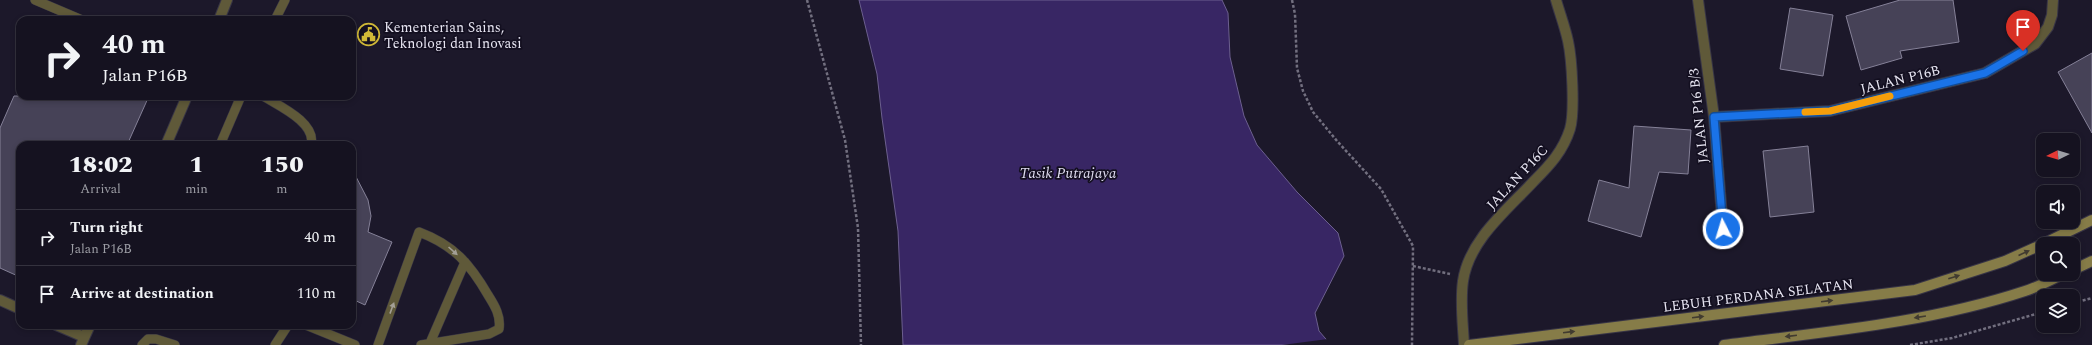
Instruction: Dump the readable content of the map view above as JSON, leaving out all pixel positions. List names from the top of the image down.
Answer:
{
  "streets": {
    "main road": ["LEBUH PERDANA SELATAN"],
    "street": ["JALAN P16B", "JALAN P16 B/3", "JALAN P16C"]
  },
  "crossings": [
    ["JALAN P16B", "JALAN P16 B/3"]
  ],
  "water": ["Tasik Putrajaya"],
  "places": {
    "public building": ["Kementerian Sains, Teknologi dan Inovasi"]
  },
  "north": "left",
  "page": {
    "turn": ["40 m", "Jalan P16B"],
    "eta": [
      "18:02",
      "Arrival",
      "1",
      "min",
      "150",
      "m"
    ],
    "list": [
      {
        "name": "Turn right",
        "note": "Jalan P16B",
        "value": "40 m"
      },
      {
        "name": "Arrive at destination",
        "value": "110 m"
      }
    ]
  }
}
